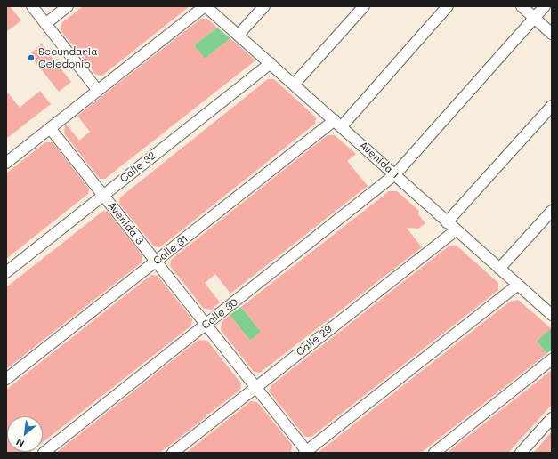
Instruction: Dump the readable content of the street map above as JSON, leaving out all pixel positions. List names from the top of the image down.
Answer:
{
  "streets": {
    "street": [
      "Avenida 1",
      "Calle 32",
      "Avenida 3",
      "Calle 31",
      "Calle 30",
      "Calle 29"
    ]
  },
  "crossings": [
    ["Avenida 1", "Calle 32"],
    ["Avenida 1", "Calle 31"],
    ["Avenida 1", "Calle 30"],
    ["Avenida 1", "Calle 29"],
    ["Calle 32", "Avenida 3"],
    ["Avenida 3", "Calle 31"],
    ["Avenida 3", "Calle 30"],
    ["Avenida 3", "Calle 29"]
  ],
  "places": ["Secundaria Celedonio"],
  "north": "bottom left"
}
